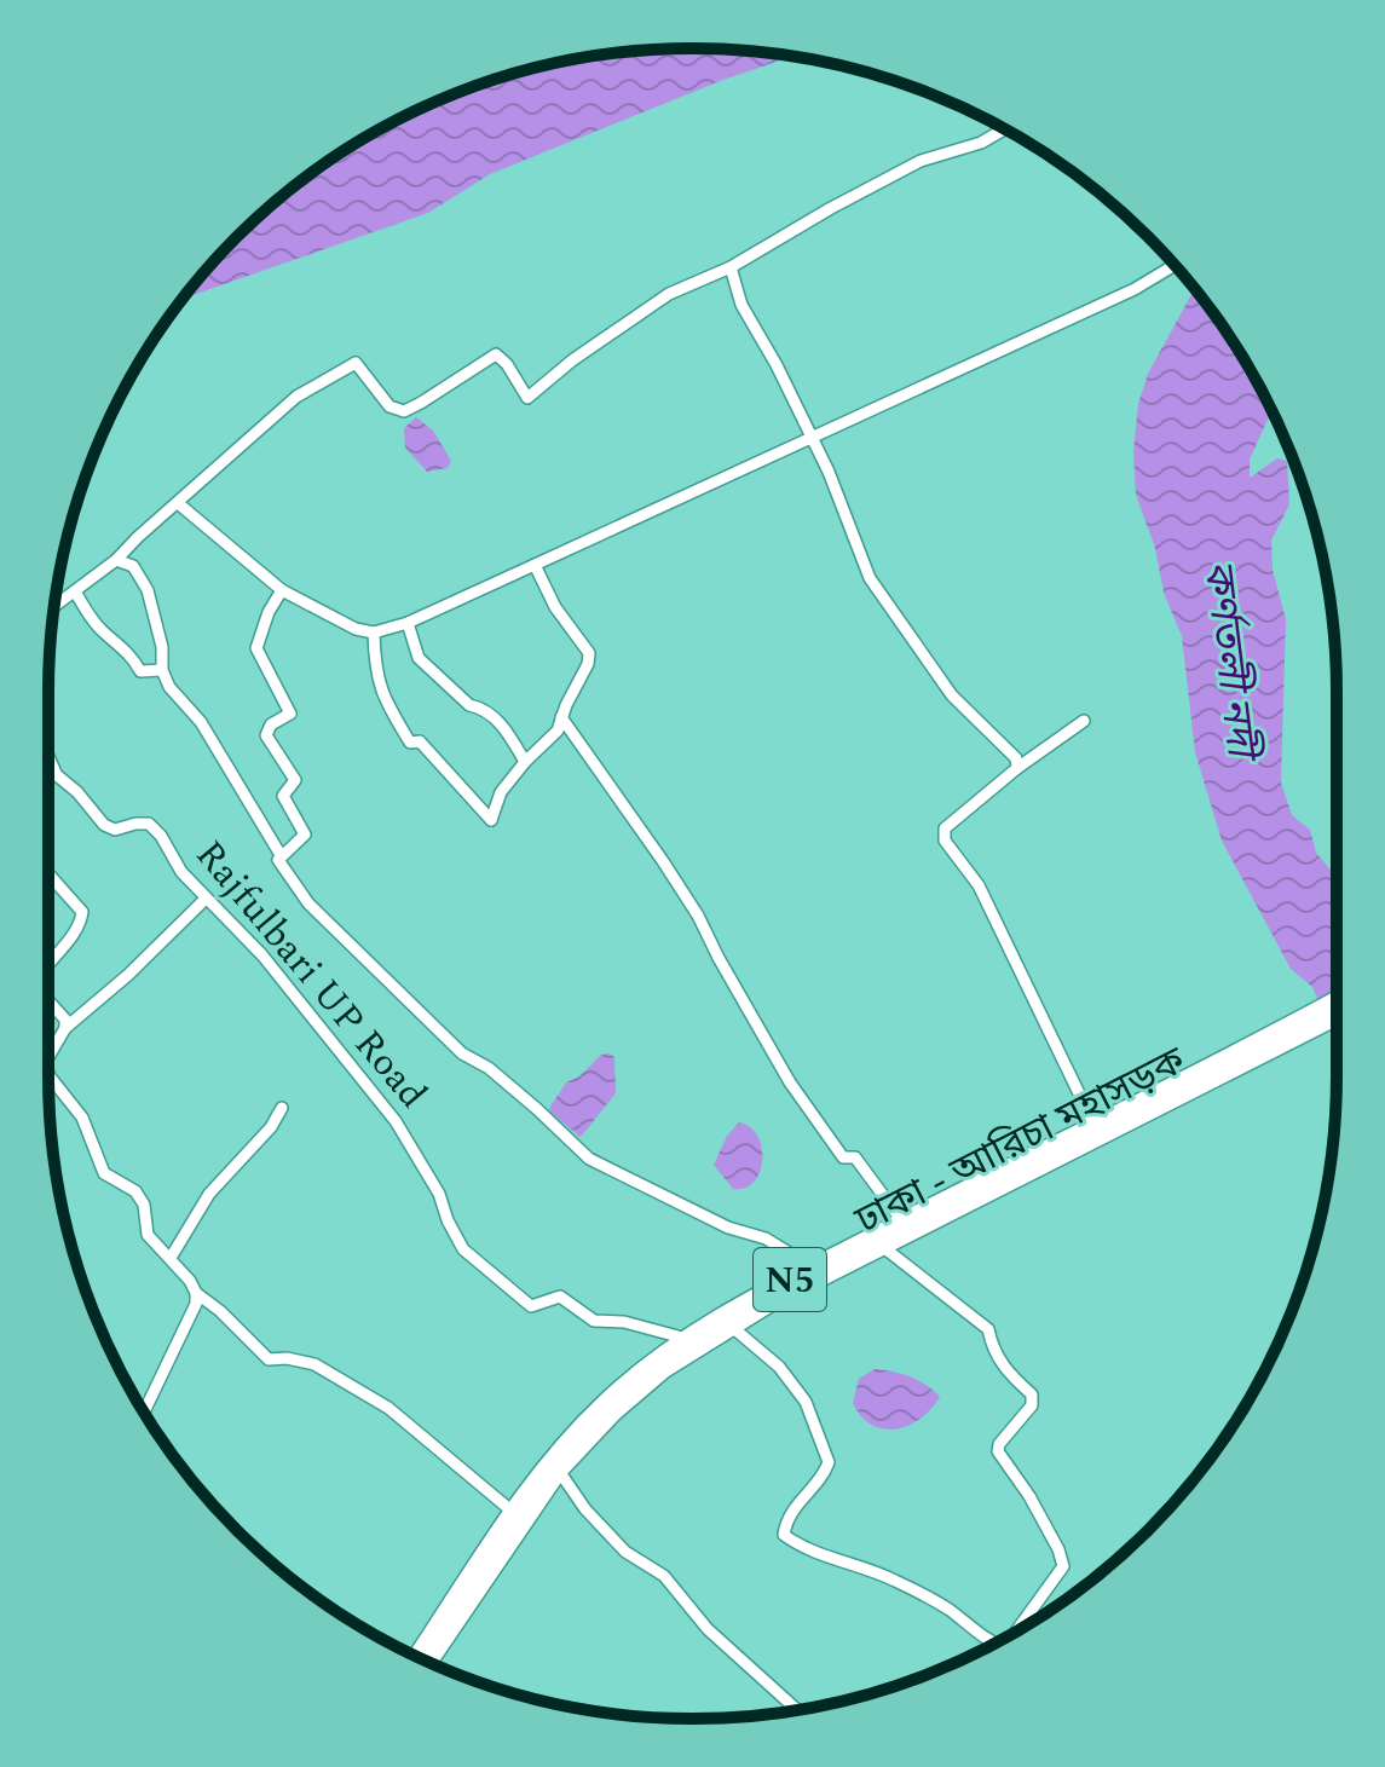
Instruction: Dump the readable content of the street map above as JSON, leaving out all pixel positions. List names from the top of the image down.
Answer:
{
  "streets": {
    "highway": ["ঢাকা - আরিচা মহাসড়ক", "N5"],
    "street": ["Rajfulbari UP Road"]
  },
  "crossings": [
    ["Rajfulbari UP Road", "N5"],
    ["ঢাকা - আরিচা মহাসড়ক", "N5"]
  ],
  "water": ["কর্ণতলী নদী"]
}
